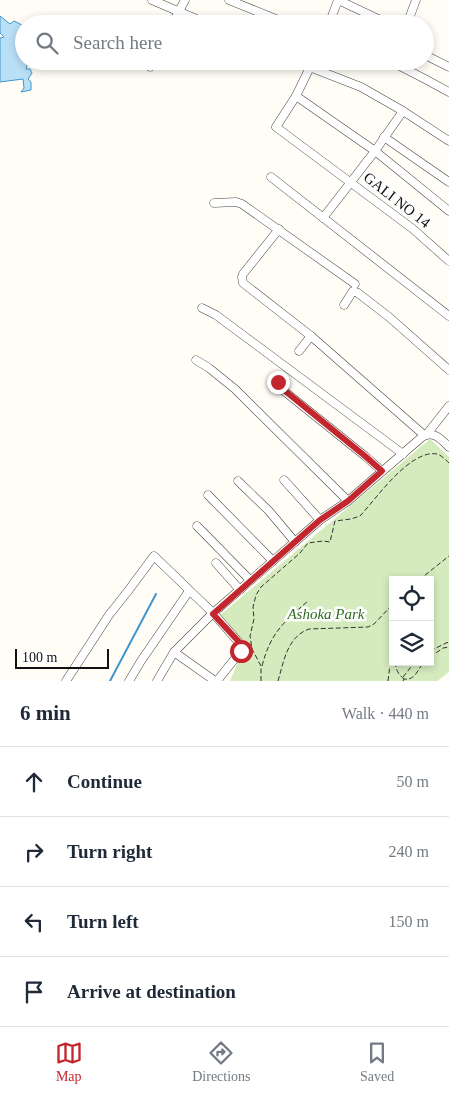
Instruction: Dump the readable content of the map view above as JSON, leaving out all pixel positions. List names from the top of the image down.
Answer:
{
  "streets": {
    "street": ["GALI NO 14"]
  },
  "parks": ["Ashoka Park"],
  "scale_bar": "100 m",
  "page": {
    "search": "Search here",
    "scale": "100 m",
    "heading": ["6 min", "Walk · 440 m"],
    "list": [
      ["Continue", "50 m"],
      ["Turn right", "240 m"],
      ["Turn left", "150 m"],
      "Arrive at destination"
    ],
    "nav": ["Map", "Directions", "Saved"]
  }
}
